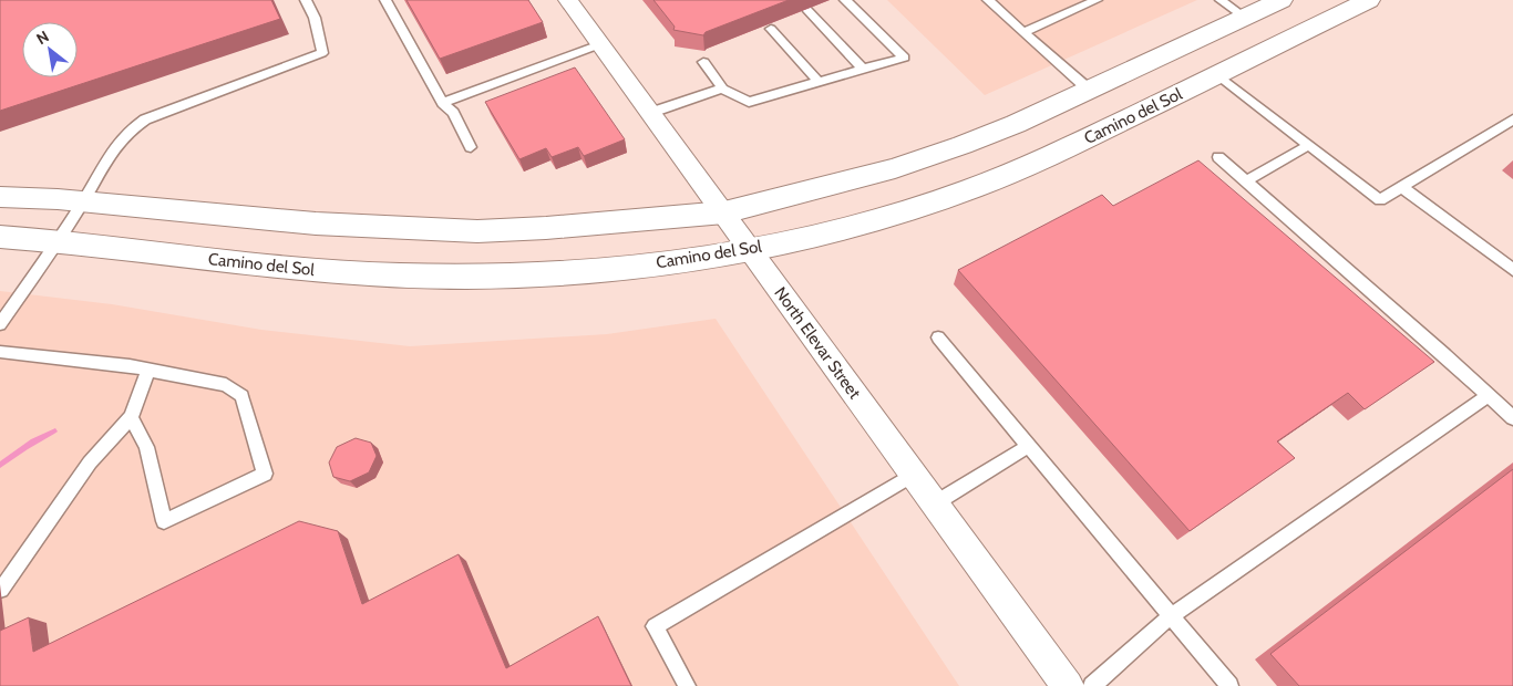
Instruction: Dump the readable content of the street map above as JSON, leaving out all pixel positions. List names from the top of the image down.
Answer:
{
  "streets": {
    "street": ["Camino del Sol", "North Elevar Street"]
  },
  "crossings": [
    ["Camino del Sol", "North Elevar Street"]
  ],
  "north": "top left"
}
